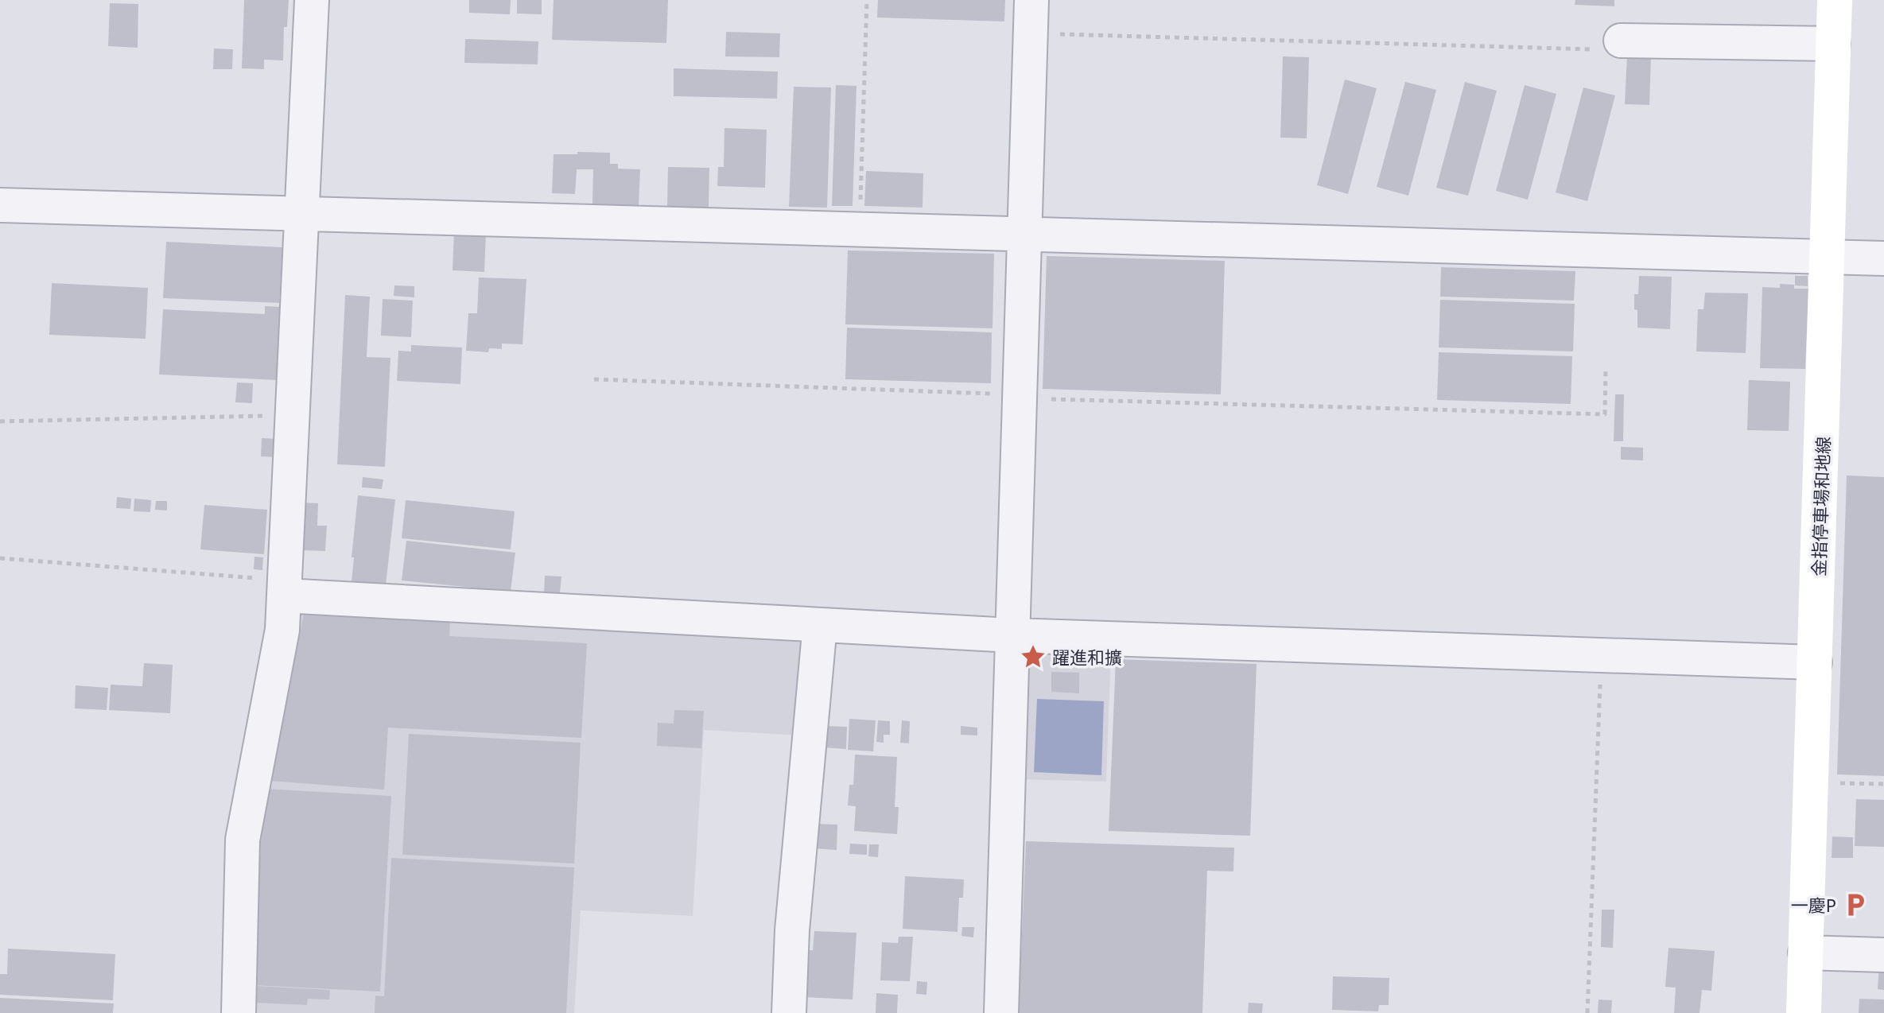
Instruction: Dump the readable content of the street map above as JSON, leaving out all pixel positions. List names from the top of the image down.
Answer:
{
  "streets": {
    "main road": ["金指停車場和地線"]
  },
  "places": {
    "place": ["躍進和擴"],
    "parking": ["一慶P"]
  }
}
